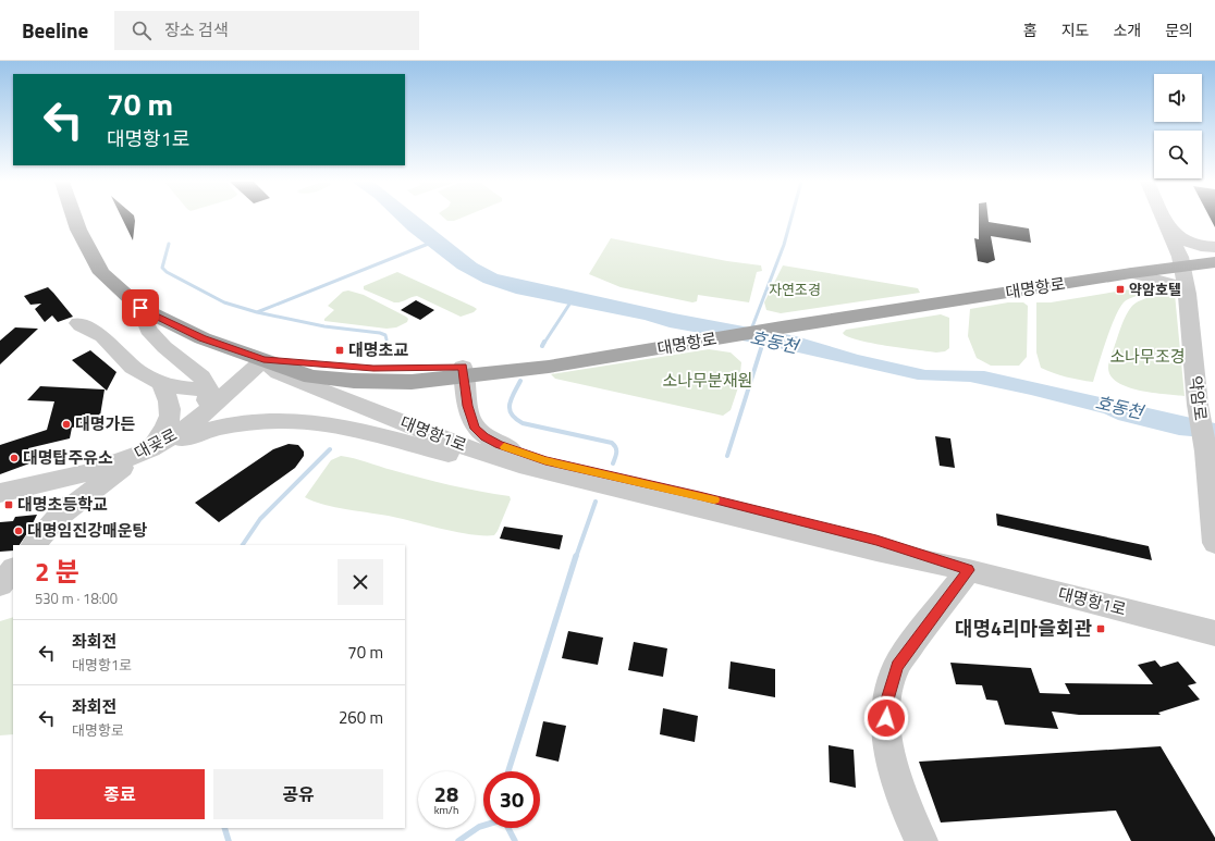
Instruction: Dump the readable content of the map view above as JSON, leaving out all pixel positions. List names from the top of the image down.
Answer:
{
  "streets": {
    "main road": ["대명항로"],
    "street": ["약암로", "대명항1로", "대곶로"]
  },
  "crossings": [
    ["대명항로", "약암로"],
    ["대명항로", "대명항1로"],
    ["대명항로", "대곶로"],
    ["대명항1로", "대곶로"]
  ],
  "water": ["호동천"],
  "parks": ["자연조경", "소나무조경", "소나무분재원"],
  "places": {
    "transit": [
      "약암호텔",
      "대명초교",
      "대명초등학교",
      "대명4리마을회관"
    ],
    "other": ["대명가든", "대명탑주유소", "대명임진강매운탕"]
  },
  "page": {
    "header": "Beeline",
    "search": "장소 검색",
    "nav": [
      "홈",
      "지도",
      "소개",
      "문의"
    ],
    "turn": ["70 m", "대명항1로"],
    "heading": ["2 분", "530 m · 18:00"],
    "list": [
      {
        "name": "좌회전",
        "note": "대명항1로",
        "value": "70 m"
      },
      {
        "name": "좌회전",
        "note": "대명항로",
        "value": "260 m"
      }
    ],
    "buttons": ["종료", "공유"],
    "speed": "28 km/h",
    "limit": "30"
  }
}
